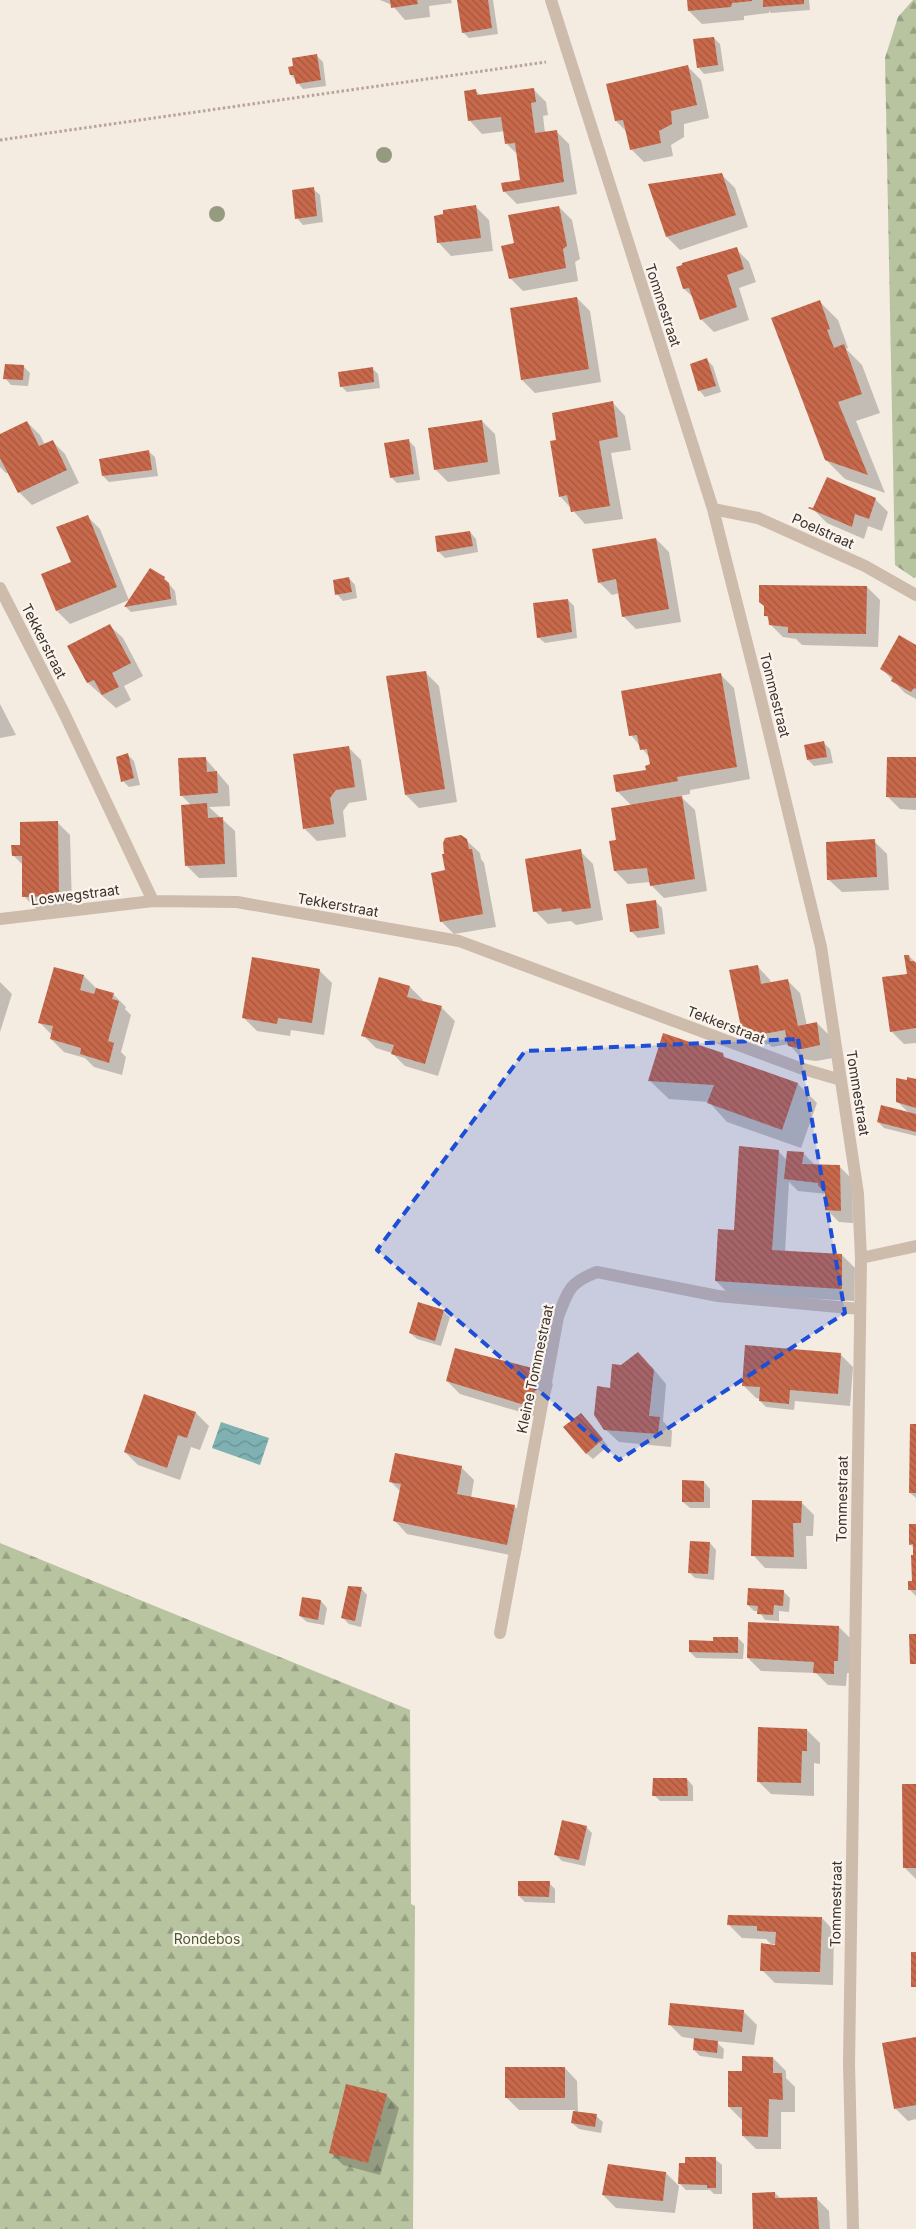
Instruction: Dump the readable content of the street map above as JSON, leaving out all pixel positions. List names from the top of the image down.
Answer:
{
  "streets": {
    "street": [
      "Tommestraat",
      "Poelstraat",
      "Tekkerstraat",
      "Loswegstraat",
      "Kleine Tommestraat"
    ]
  },
  "crossings": [
    ["Tommestraat", "Poelstraat"],
    ["Tommestraat", "Tekkerstraat"],
    ["Tommestraat", "Kleine Tommestraat"],
    ["Tekkerstraat", "Loswegstraat"]
  ],
  "parks": ["Rondebos"]
}
